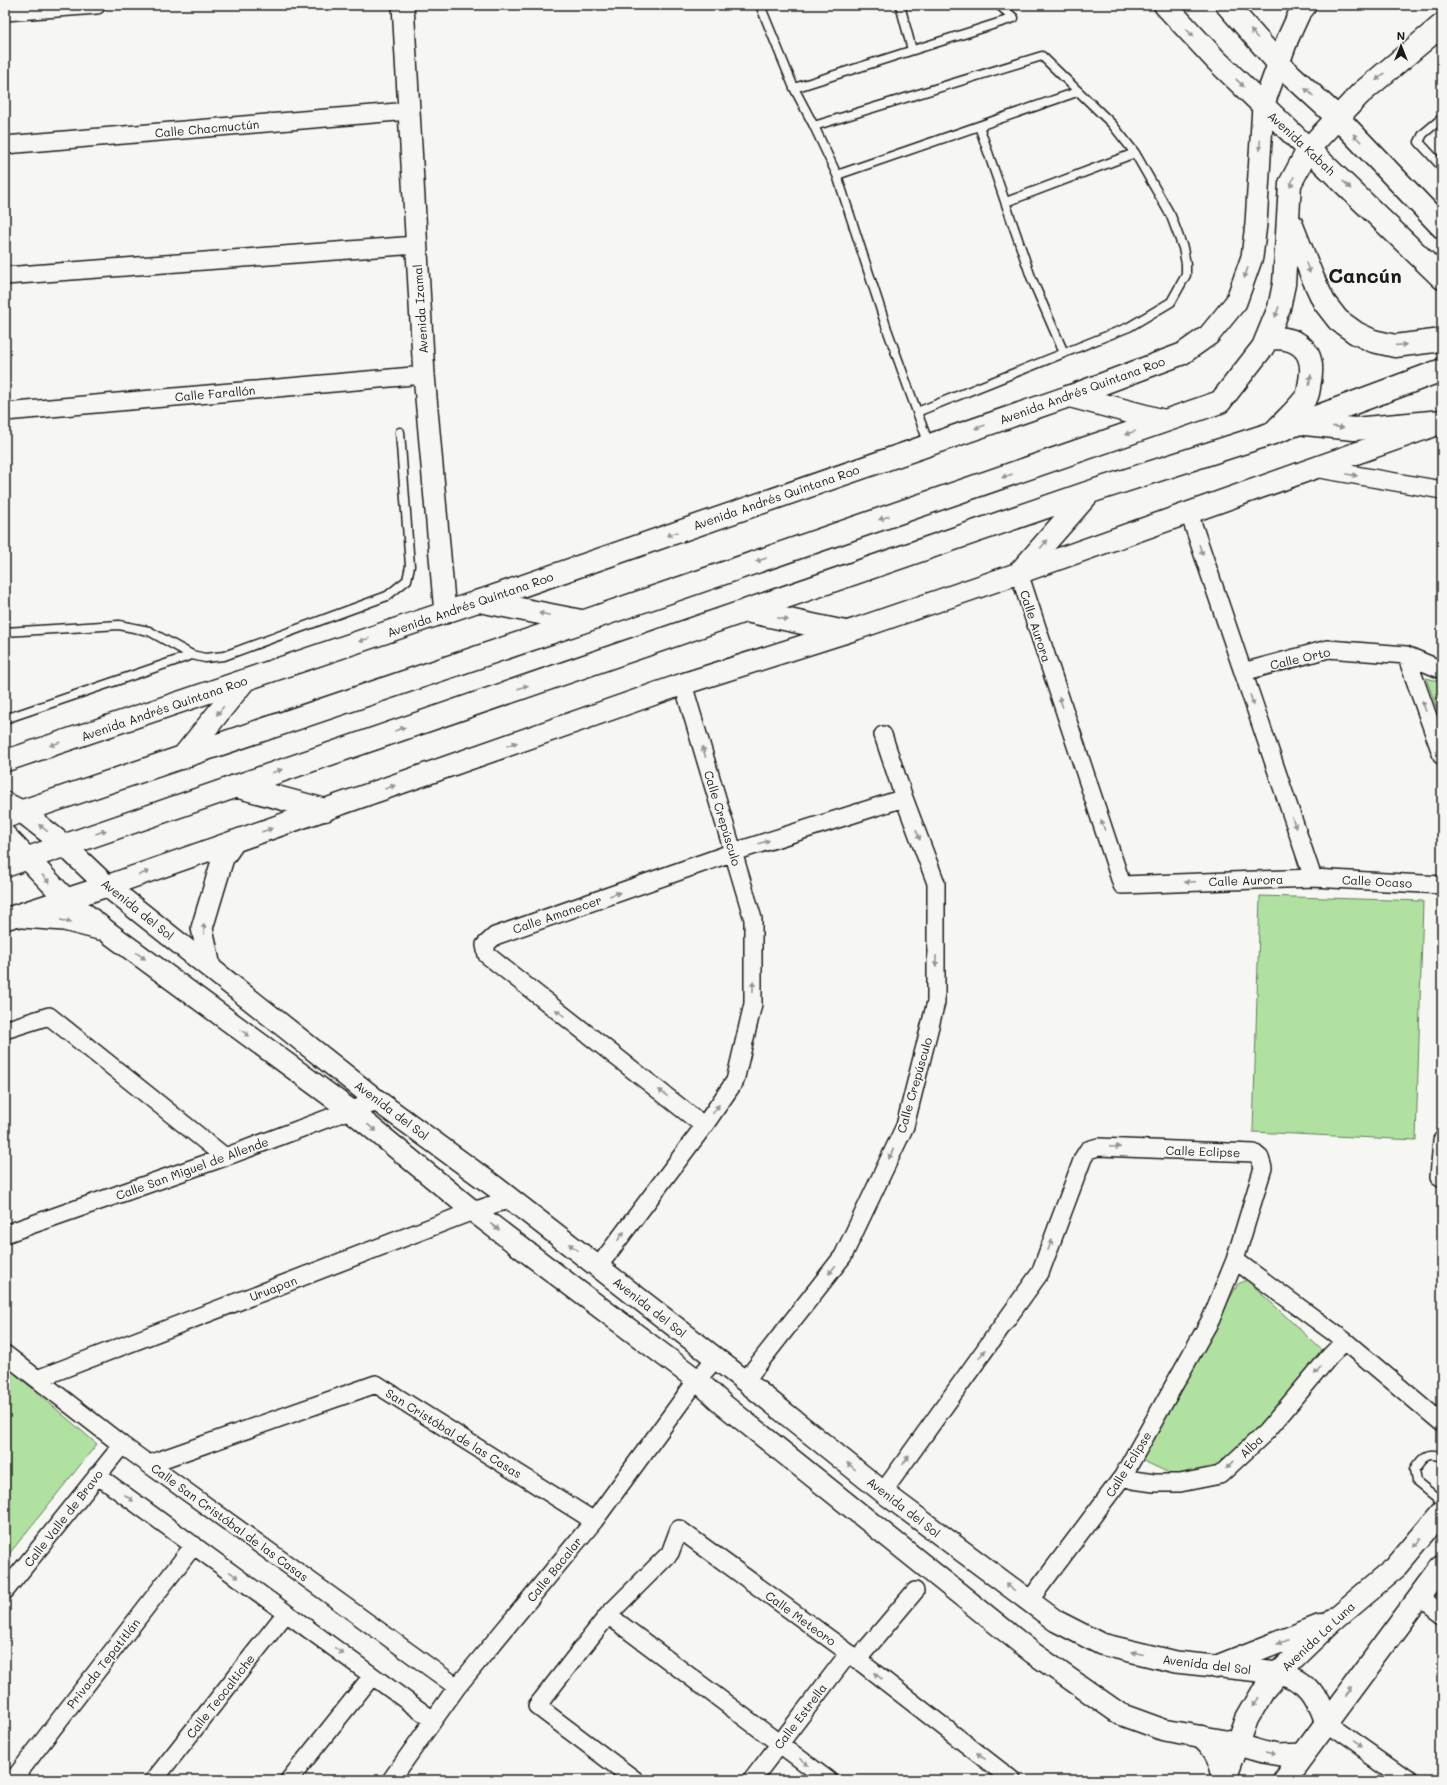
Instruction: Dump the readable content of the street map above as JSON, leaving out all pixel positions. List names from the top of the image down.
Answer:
{
  "streets": {
    "main road": ["Avenida Kabah", "Avenida La Luna"],
    "street": [
      "Calle Chacmuctún",
      "Avenida Izamal",
      "Avenida Andrés Quintana Roo",
      "Calle Farallón",
      "Calle Aurora",
      "Calle Orto",
      "Calle Crepúsculo",
      "Calle Ocaso",
      "Avenida del Sol",
      "Calle Amanecer",
      "Calle Eclipse",
      "Calle San Miguel de Allende",
      "Uruapan",
      "San Cristóbal de las Casas",
      "Alba",
      "Calle Valle de Bravo",
      "Calle San Cristóbal de las Casas",
      "Calle Bacalar",
      "Calle Meteoro",
      "Privada Tepatitlán",
      "Calle Teocaltiche",
      "Calle Estrella"
    ]
  },
  "crossings": [
    ["Calle Chacmuctún", "Avenida Izamal"],
    ["Avenida Kabah", "Avenida Andrés Quintana Roo"],
    ["Avenida Izamal", "Avenida Andrés Quintana Roo"],
    ["Avenida Izamal", "Calle Farallón"],
    ["Calle Aurora", "Calle Ocaso"],
    ["Calle Crepúsculo", "Avenida del Sol"],
    ["Calle Crepúsculo", "Calle Amanecer"],
    ["Avenida del Sol", "Calle Eclipse"],
    ["Avenida del Sol", "Calle San Miguel de Allende"],
    ["Avenida del Sol", "Uruapan"],
    ["Avenida del Sol", "Calle Bacalar"],
    ["Avenida del Sol", "Avenida La Luna"],
    ["Calle Eclipse", "Alba"],
    ["Uruapan", "Calle San Cristóbal de las Casas"],
    ["San Cristóbal de las Casas", "Calle San Cristóbal de las Casas"],
    ["San Cristóbal de las Casas", "Calle Bacalar"],
    ["Calle Valle de Bravo", "Calle San Cristóbal de las Casas"],
    ["Calle San Cristóbal de las Casas", "Calle Bacalar"],
    ["Calle Meteoro", "Calle Estrella"]
  ],
  "one_way": ["Alba"],
  "districts": ["Cancún"],
  "north": "top"
}
